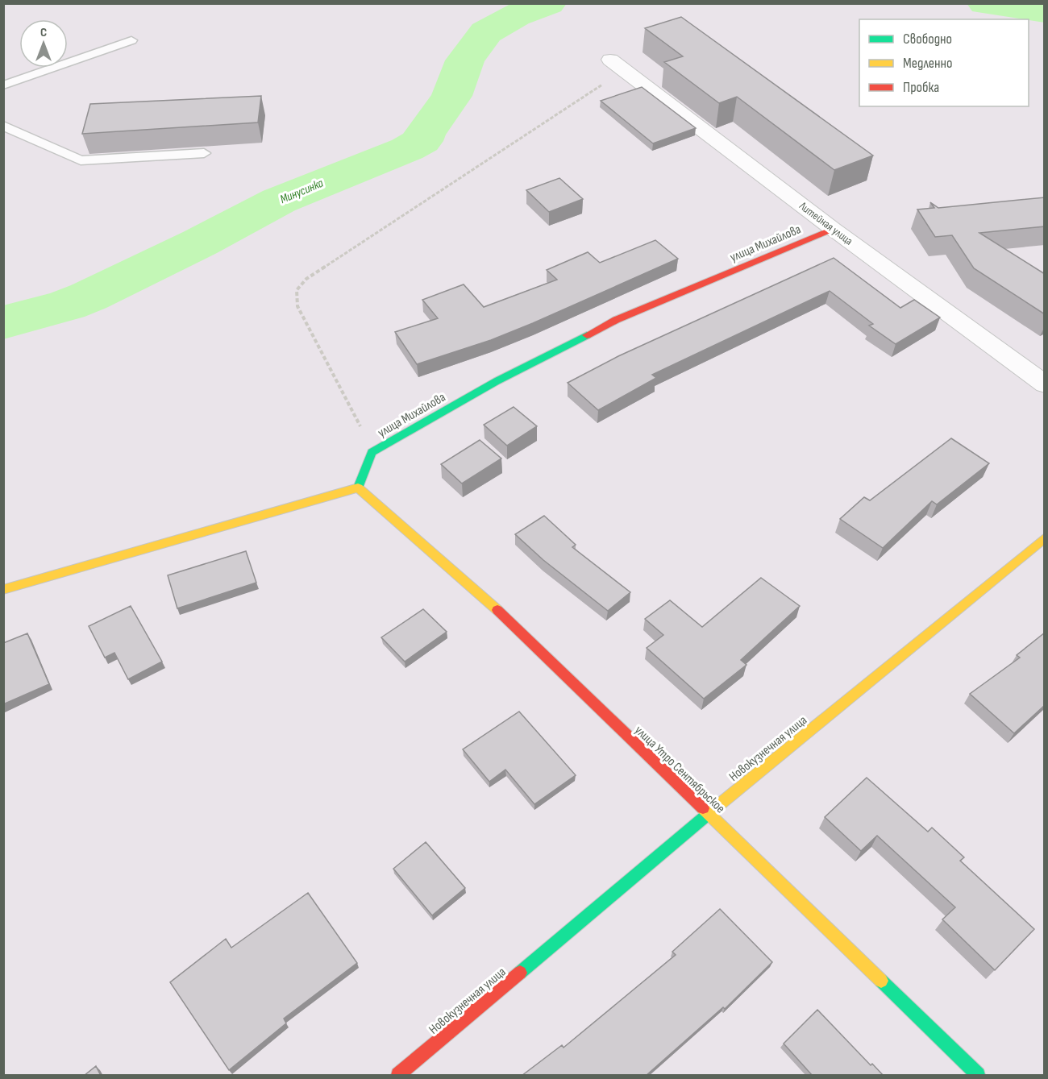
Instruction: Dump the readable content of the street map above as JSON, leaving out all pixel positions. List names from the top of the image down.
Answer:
{
  "streets": {
    "street": [
      "Литейная улица",
      "улица Михайлова",
      "Новокузнечная улица",
      "улица Утро Сентябрьское"
    ]
  },
  "crossings": [
    ["Литейная улица", "улица Михайлова"],
    ["улица Михайлова", "улица Утро Сентябрьское"],
    ["Новокузнечная улица", "улица Утро Сентябрьское"]
  ],
  "water": ["Минусинка"],
  "legend": ["Свободно", "Медленно", "Пробка"],
  "north": "top"
}
